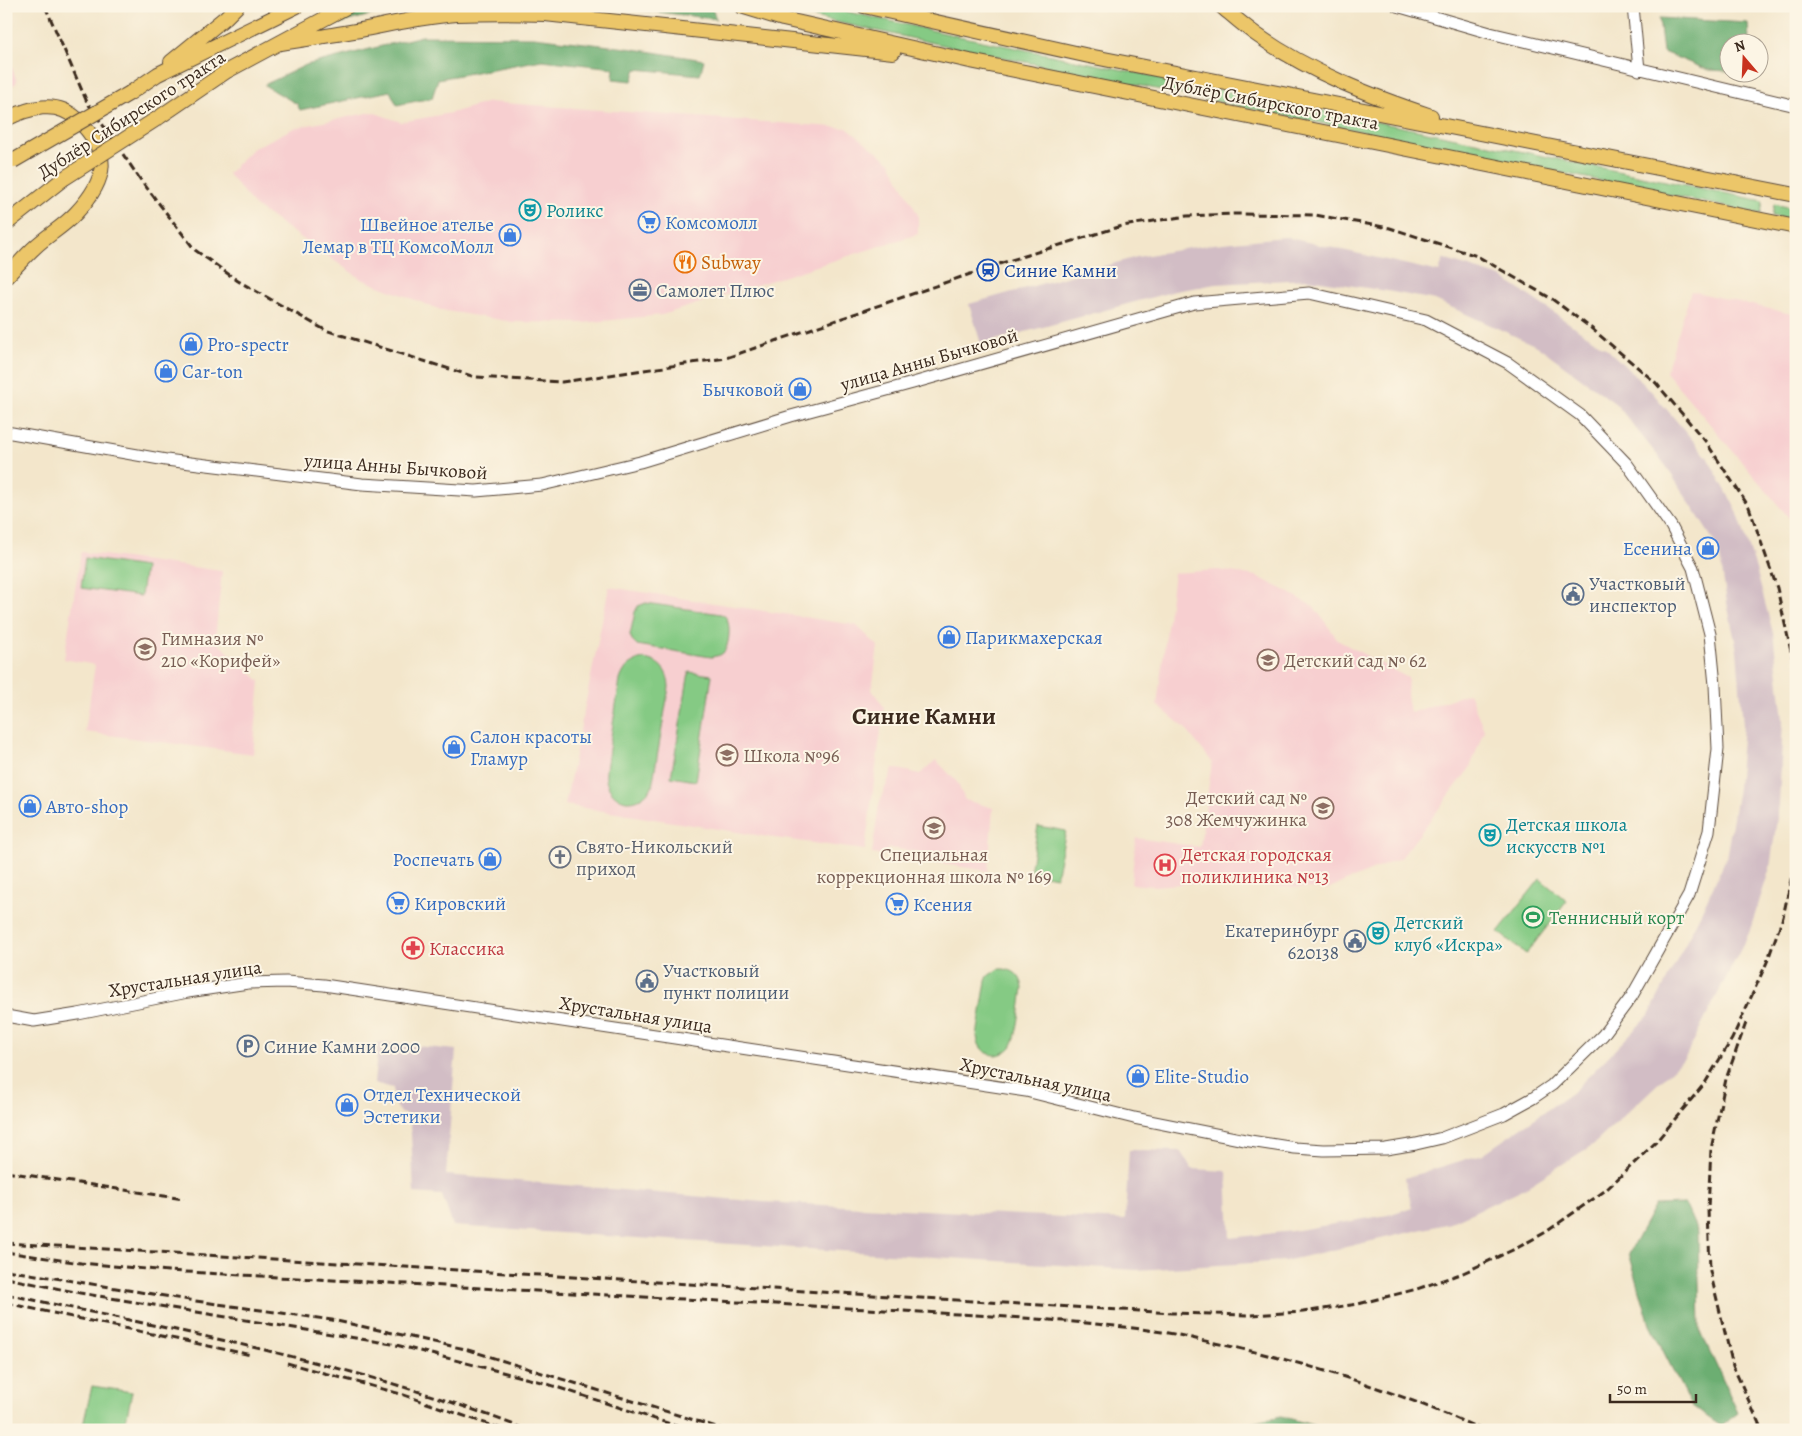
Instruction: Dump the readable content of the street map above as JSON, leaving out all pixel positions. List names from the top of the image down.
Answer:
{
  "streets": {
    "main road": ["Дублёр Сибирского тракта"],
    "street": ["улица Анны Бычковой", "Хрустальная улица"]
  },
  "crossings": [
    ["улица Анны Бычковой", "Хрустальная улица"]
  ],
  "districts": ["Синие Камни"],
  "places": {
    "theatre": ["Роликс", "Детская школа искусств №1", "Детский клуб «Искра»"],
    "supermarket": ["Комсомолл", "Кировский", "Ксения"],
    "shop": [
      "Швейное ателье Лемар в ТЦ КомсоМолл",
      "Pro-spectr",
      "Car-ton",
      "Бычковой",
      "Есенина",
      "Парикмахерская",
      "Салон красоты Гламур",
      "Авто-shop",
      "Роспечать",
      "Elite-Studio",
      "Отдел Технической Эстетики"
    ],
    "restaurant": ["Subway"],
    "station": ["Синие Камни"],
    "office": ["Самолет Плюс"],
    "public building": ["Участковый инспектор", "Екатеринбург 620138", "Участковый пункт полиции"],
    "school or university": [
      "Гимназия № 210 «Корифей»",
      "Детский сад № 62",
      "Школа №96",
      "Детский сад № 308 Жемчужинка",
      "Специальная коррекционная школа № 169"
    ],
    "church": ["Свято-Никольский приход"],
    "hospital": ["Детская городская поликлиника №13"],
    "sports": ["Теннисный корт"],
    "pharmacy": ["Классика"],
    "parking": ["Синие Камни 2000"]
  },
  "scale_bar": "50 m",
  "north": "top"
}
